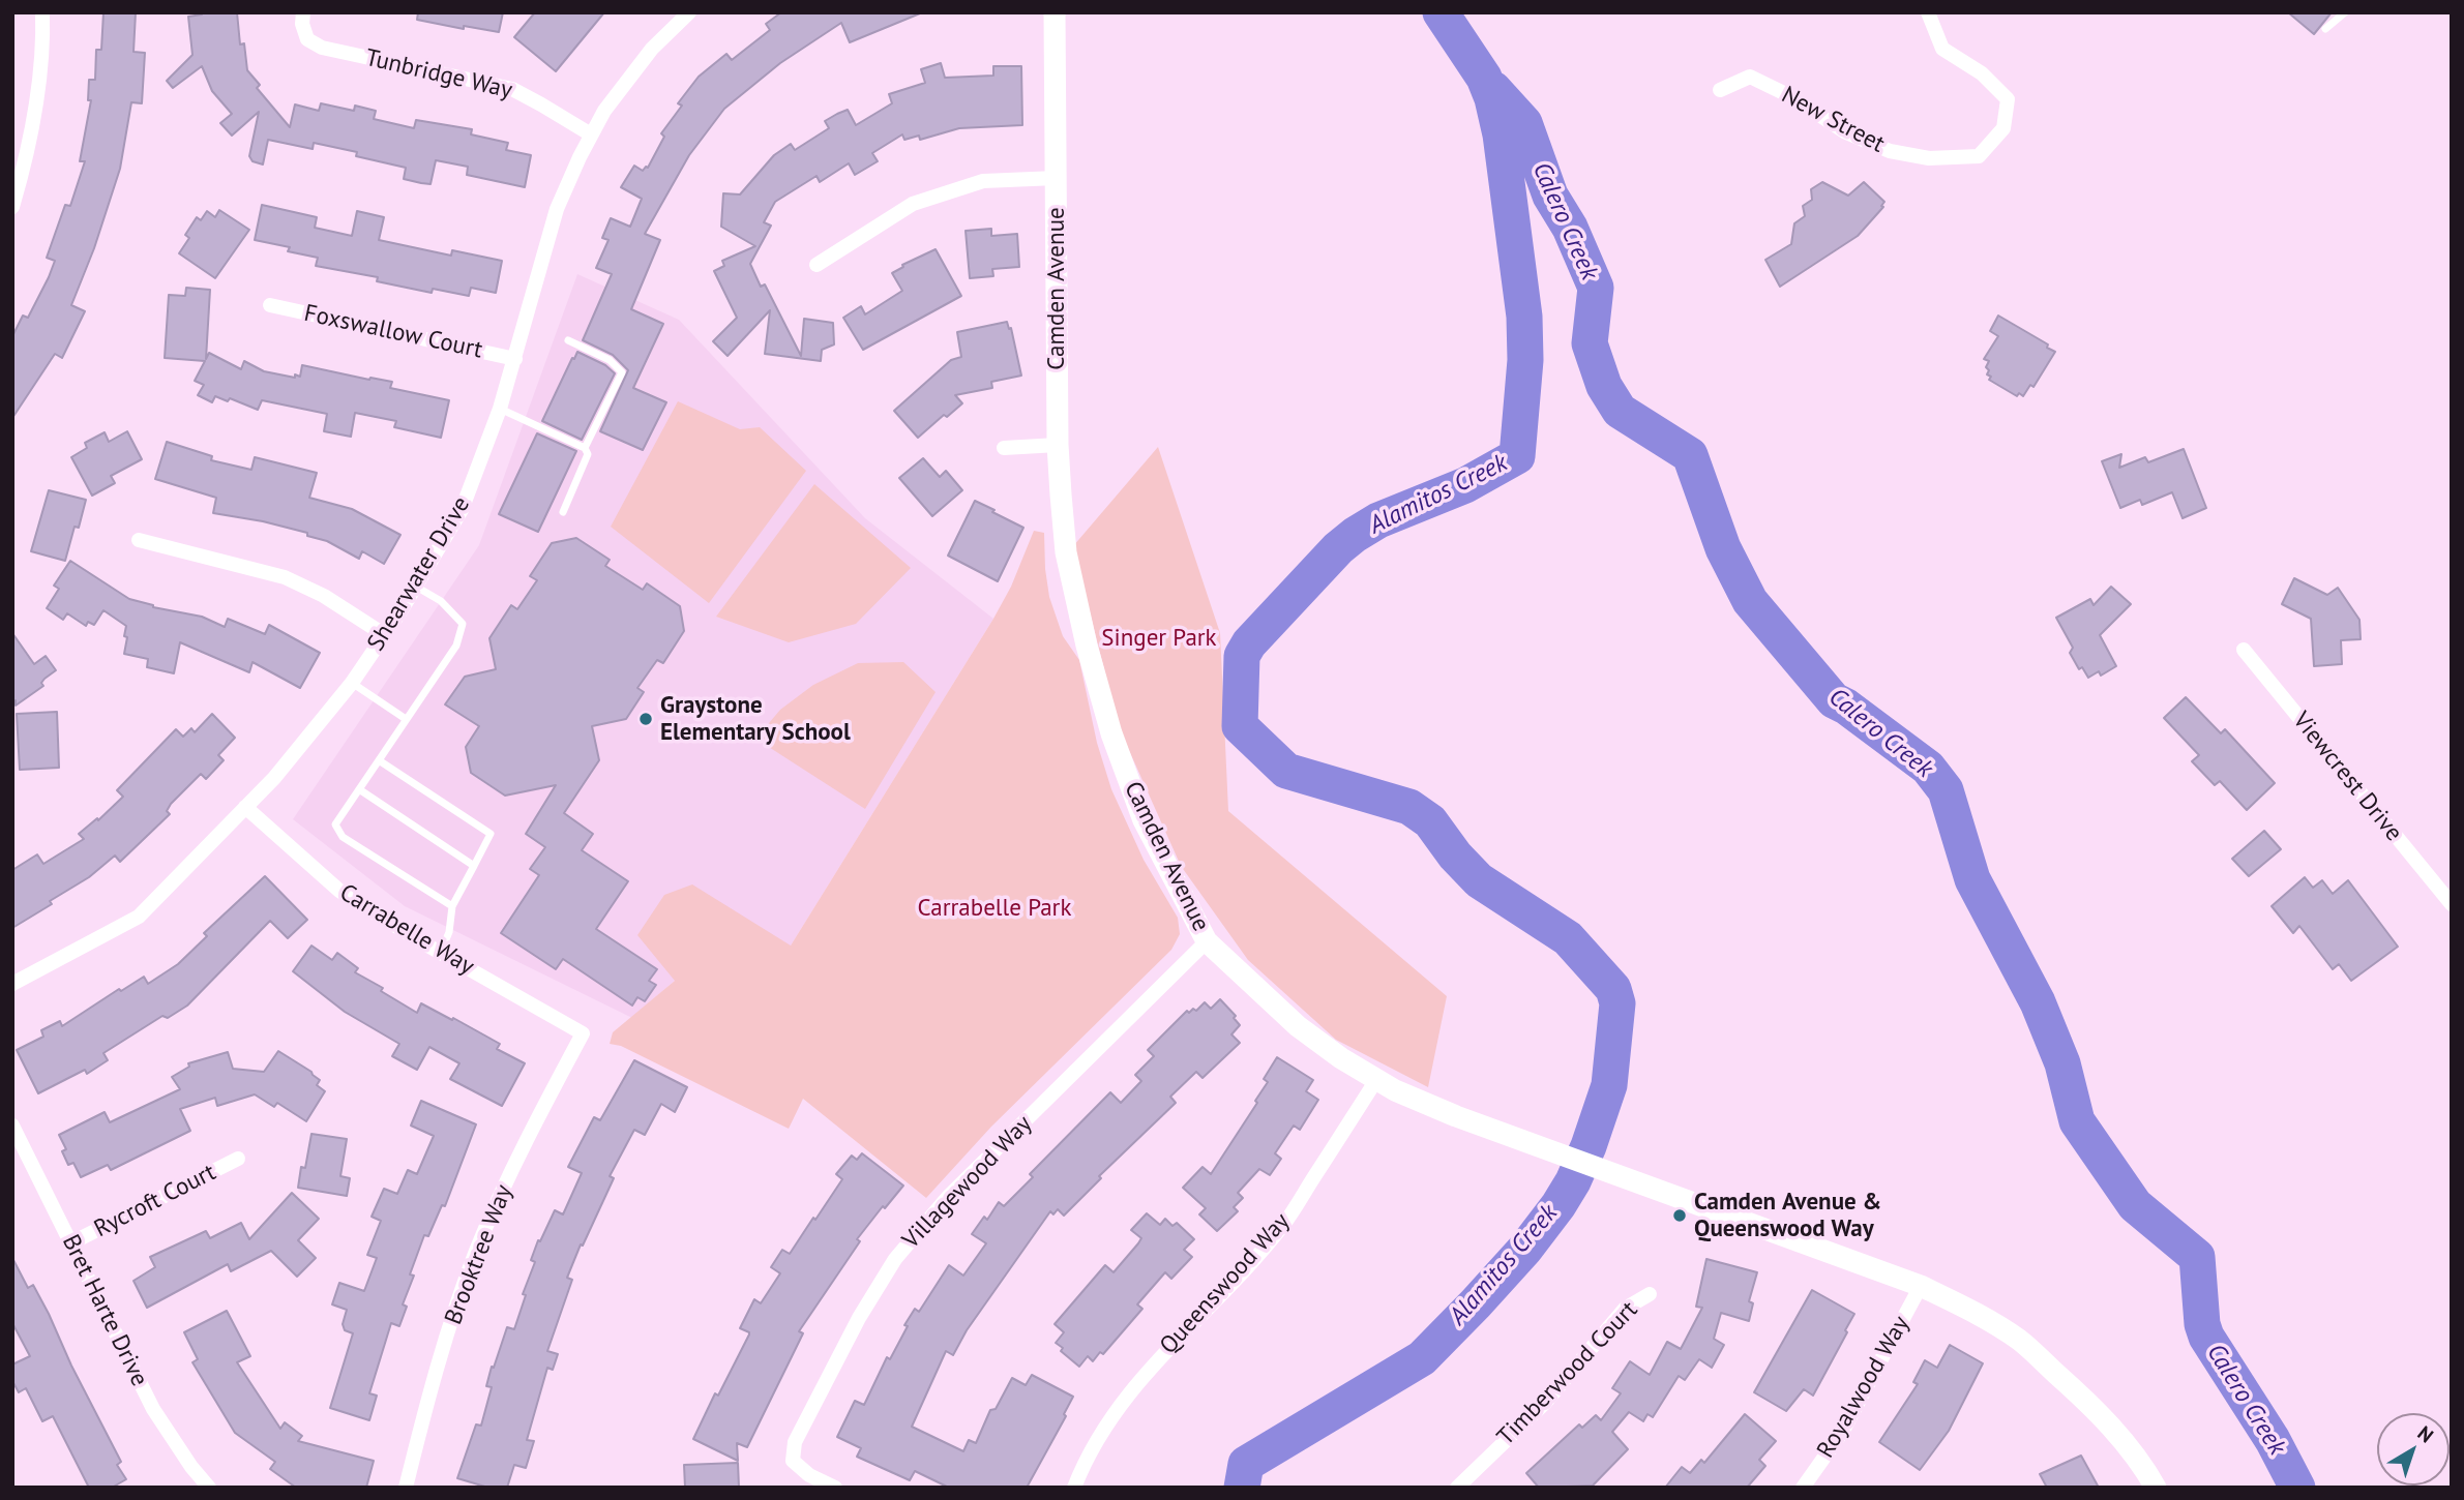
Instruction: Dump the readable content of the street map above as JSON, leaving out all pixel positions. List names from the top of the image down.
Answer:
{
  "streets": {
    "street": [
      "Tunbridge Way",
      "New Street",
      "Camden Avenue",
      "Foxswallow Court",
      "Shearwater Drive",
      "Viewcrest Drive",
      "Carrabelle Way",
      "Villagewood Way",
      "Rycroft Court",
      "Brooktree Way",
      "Queenswood Way",
      "Bret Harte Drive",
      "Timberwood Court",
      "Royalwood Way"
    ]
  },
  "crossings": [
    ["Tunbridge Way", "Shearwater Drive"],
    ["Camden Avenue", "Villagewood Way"],
    ["Camden Avenue", "Queenswood Way"],
    ["Camden Avenue", "Royalwood Way"],
    ["Foxswallow Court", "Shearwater Drive"],
    ["Shearwater Drive", "Carrabelle Way"],
    ["Carrabelle Way", "Brooktree Way"],
    ["Rycroft Court", "Bret Harte Drive"]
  ],
  "water": ["Calero Creek", "Alamitos Creek"],
  "parks": ["Singer Park", "Carrabelle Park"],
  "places": ["Graystone Elementary School", "Camden Avenue & Queenswood Way"],
  "north": "top right"
}
